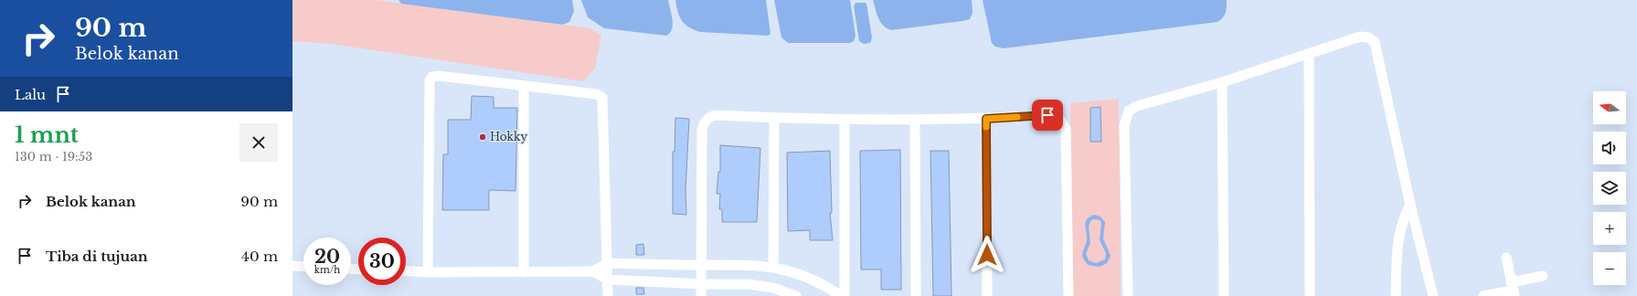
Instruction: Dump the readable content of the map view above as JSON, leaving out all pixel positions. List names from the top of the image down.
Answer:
{
  "places": ["Hokky"],
  "north": "left",
  "page": {
    "turn": ["90 m", "Belok kanan"],
    "then": "Lalu",
    "map_buttons": ["+", "−"],
    "heading": ["1 mnt", "130 m · 19:53"],
    "list": [
      {
        "name": "Belok kanan",
        "value": "90 m"
      },
      {
        "name": "Tiba di tujuan",
        "value": "40 m"
      }
    ],
    "speed": "20 km/h",
    "limit": "30"
  }
}
